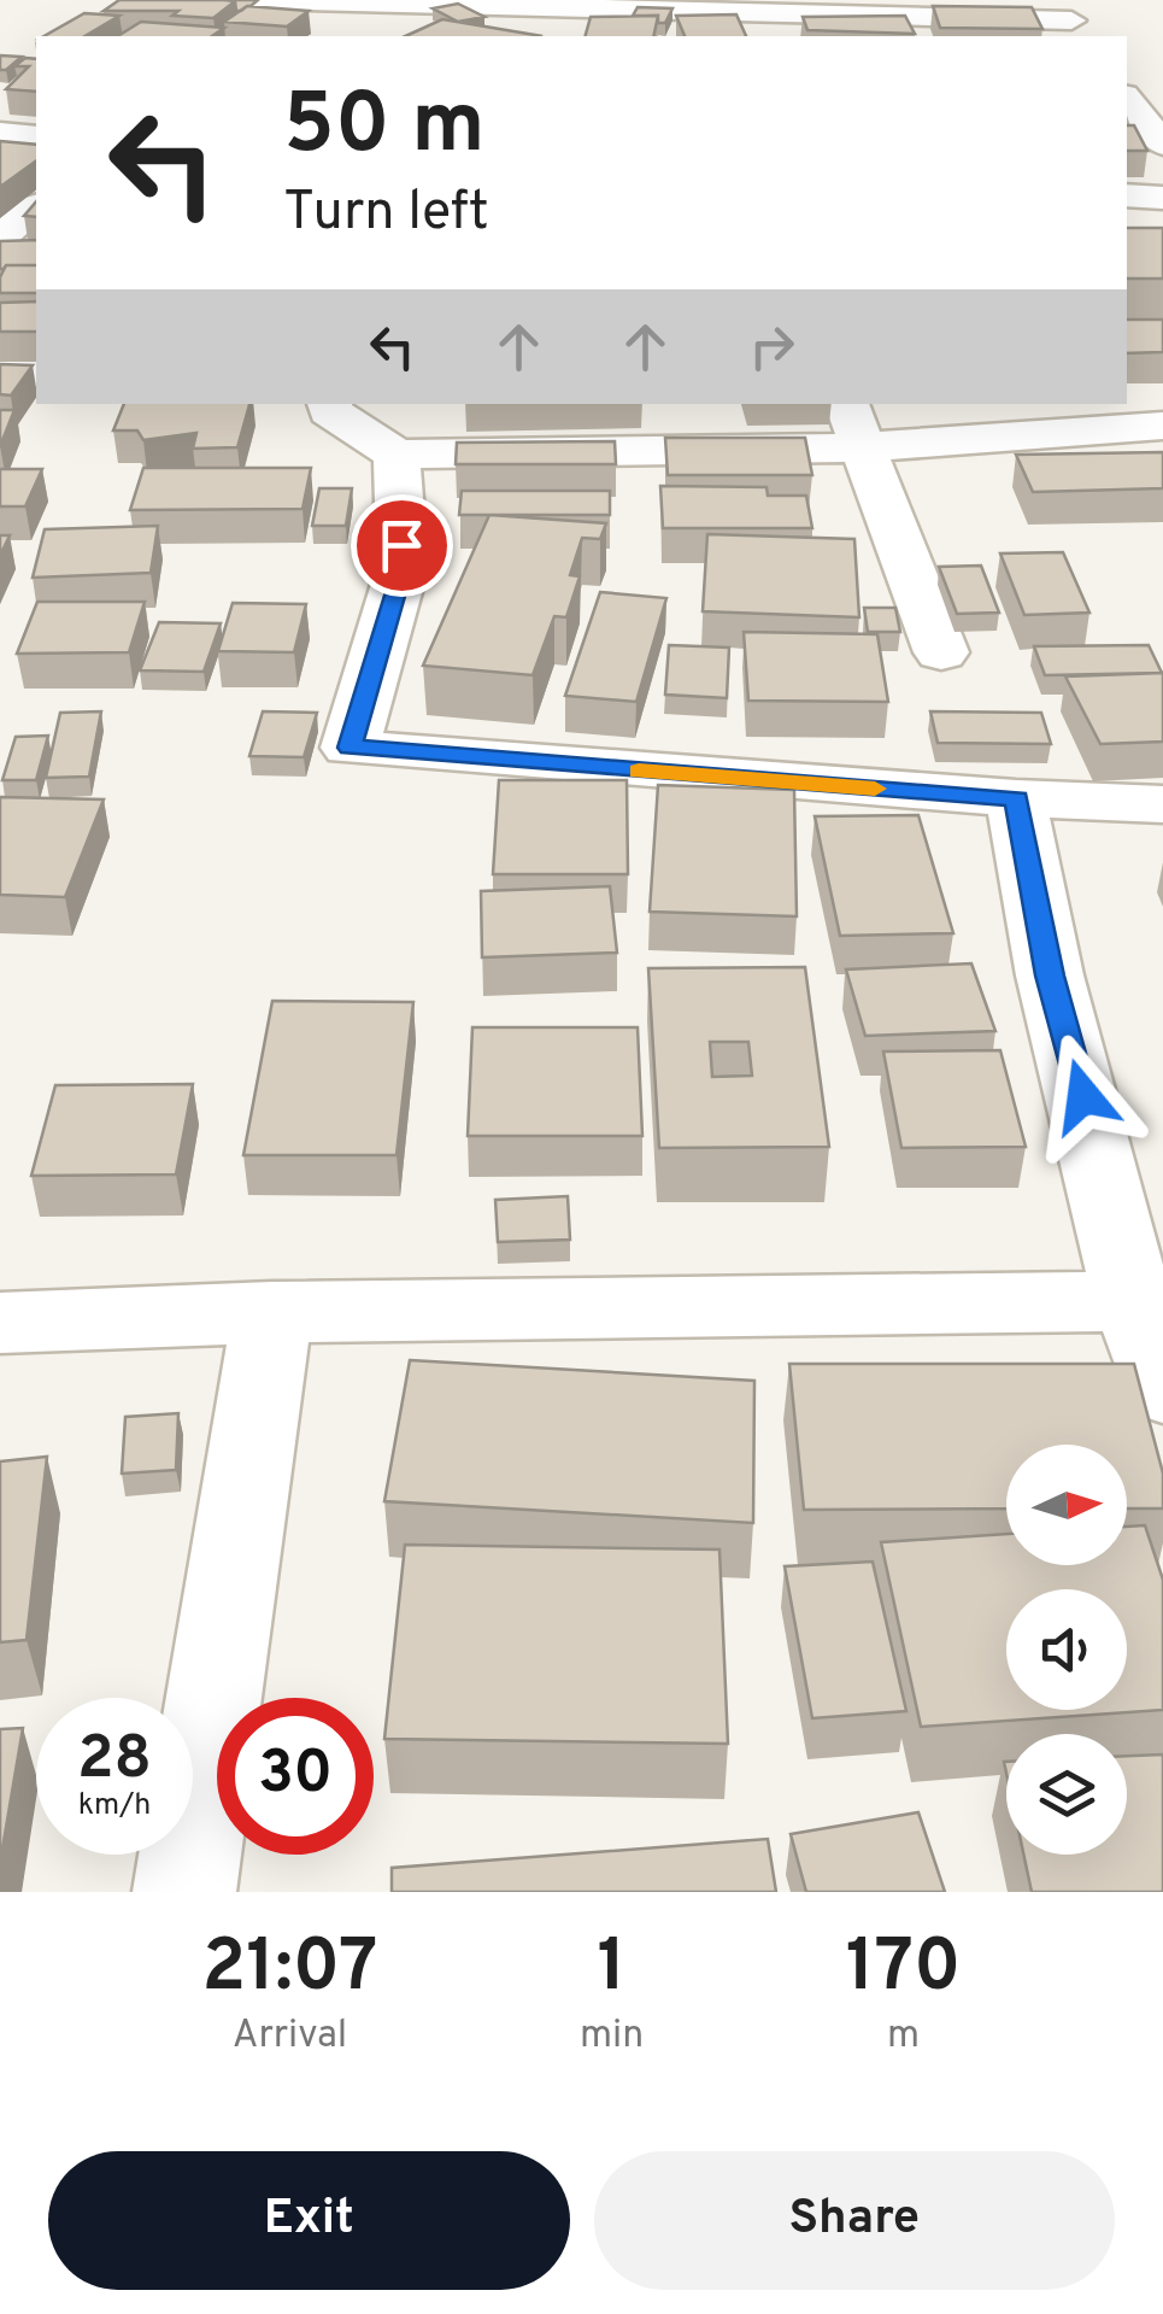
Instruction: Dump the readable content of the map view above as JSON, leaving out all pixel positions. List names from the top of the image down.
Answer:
{
  "north": "right",
  "page": {
    "turn": ["50 m", "Turn left"],
    "speed": "28 km/h",
    "limit": "30",
    "eta": [
      "21:07",
      "Arrival",
      "1",
      "min",
      "170",
      "m"
    ],
    "buttons": ["Exit", "Share"]
  }
}
